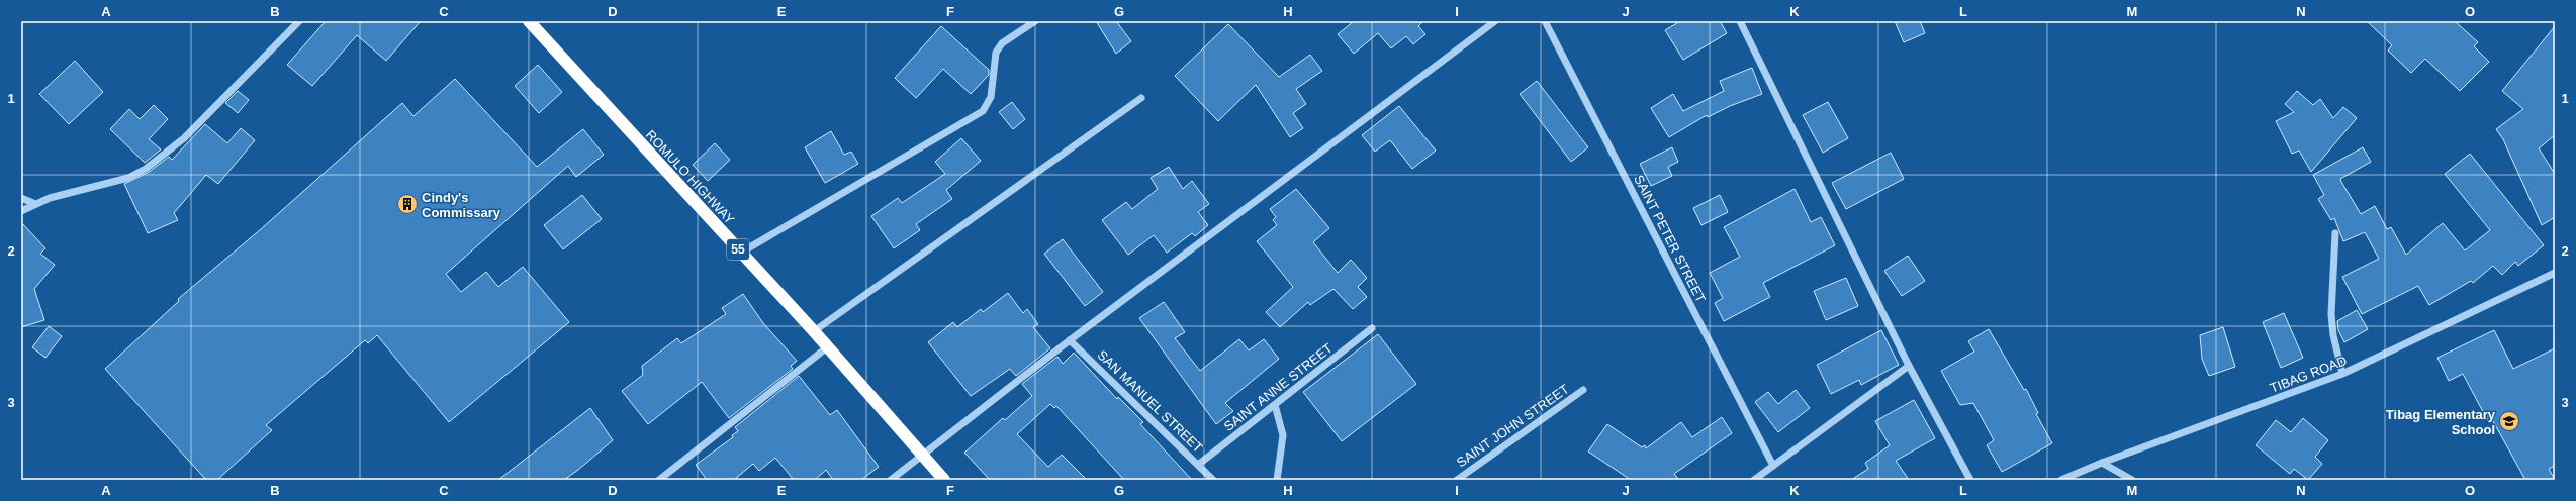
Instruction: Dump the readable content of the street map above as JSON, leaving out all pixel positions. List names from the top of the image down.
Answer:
{
  "streets": {
    "highway": ["ROMULO HIGHWAY", "55"],
    "street": [
      "SAINT PETER STREET",
      "TIBAG ROAD",
      "SAINT ANNE STREET",
      "SAN MANUEL STREET",
      "SAINT JOHN STREET"
    ]
  },
  "crossings": [
    ["SAINT ANNE STREET", "SAN MANUEL STREET"]
  ],
  "places": {
    "building": ["Cindy's Commissary"],
    "school or university": ["Tibag Elementary School"]
  },
  "grid": {
    "columns": [
      "A",
      "B",
      "C",
      "D",
      "E",
      "F",
      "G",
      "H",
      "I",
      "J",
      "K",
      "L",
      "M",
      "N",
      "O"
    ],
    "rows": ["1", "2", "3"]
  }
}
